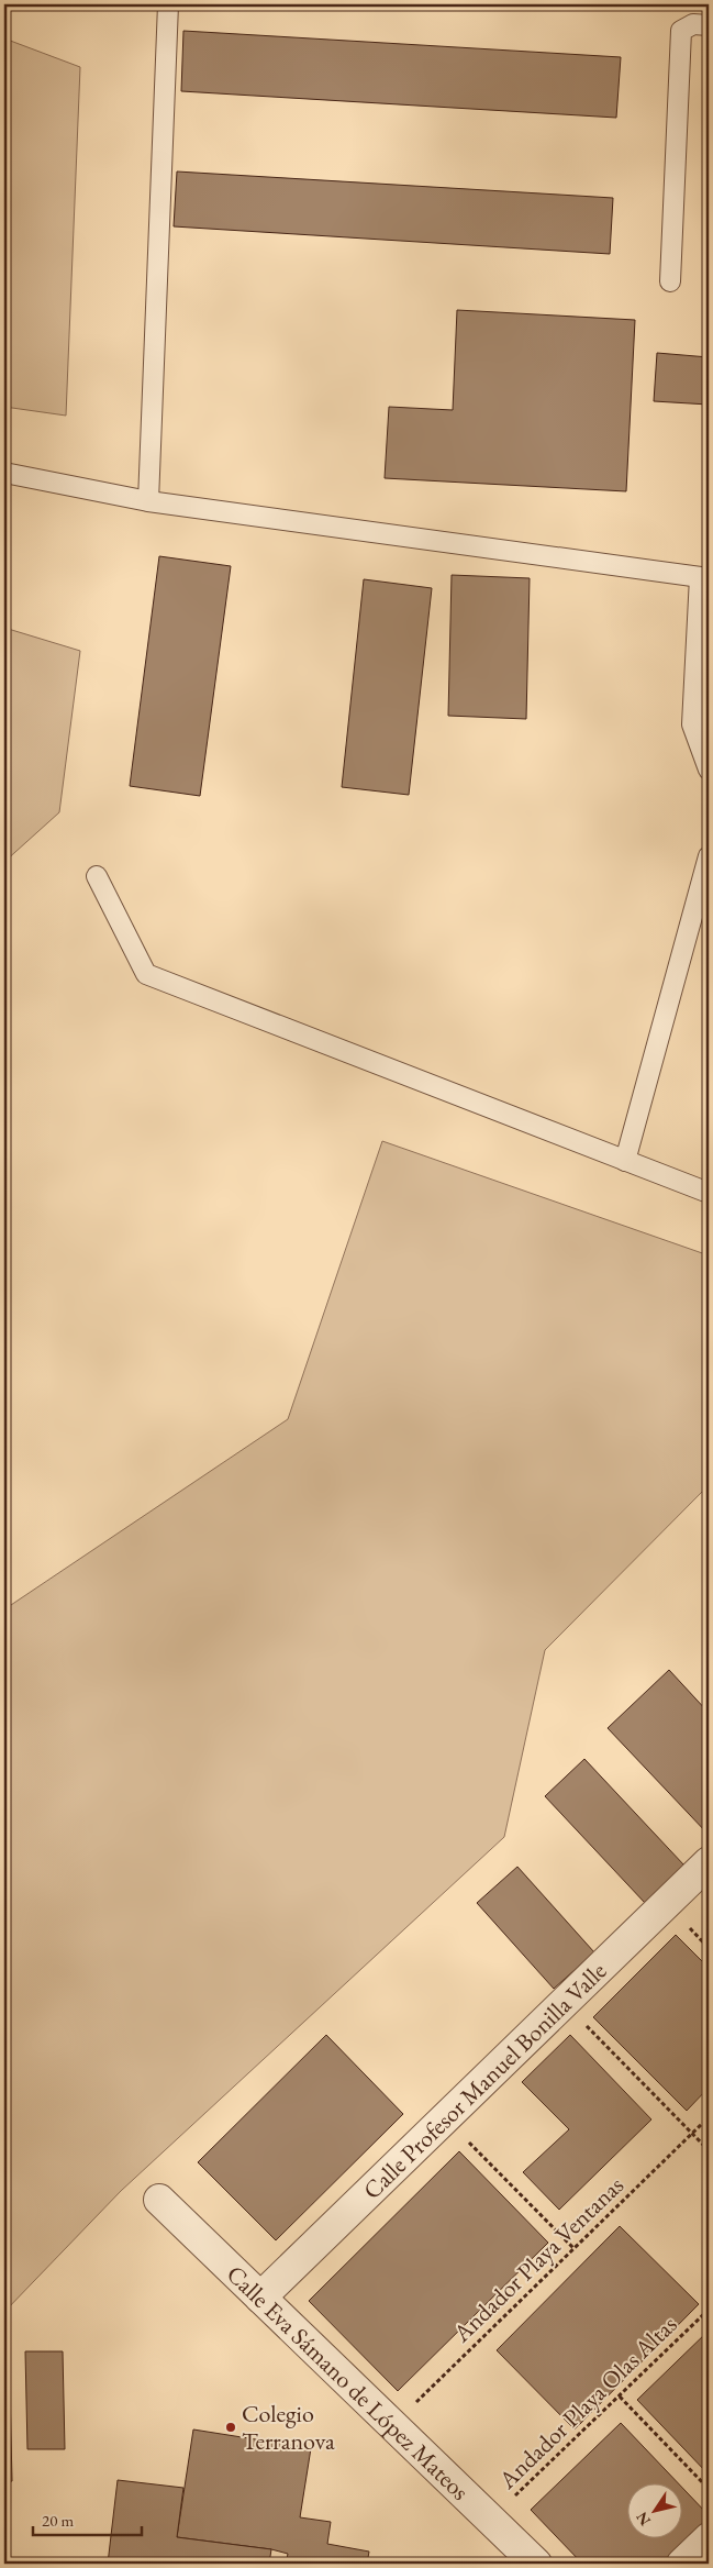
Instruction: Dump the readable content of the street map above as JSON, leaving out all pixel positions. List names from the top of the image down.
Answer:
{
  "streets": {
    "street": ["Calle Profesor Manuel Bonilla Valle", "Calle Eva Sámano de López Mateos"],
    "path": ["Andador Playa Ventanas", "Andador Playa Olas Altas"]
  },
  "crossings": [
    ["Calle Profesor Manuel Bonilla Valle", "Calle Eva Sámano de López Mateos"],
    ["Andador Playa Ventanas", "Calle Eva Sámano de López Mateos"],
    ["Calle Eva Sámano de López Mateos", "Andador Playa Olas Altas"]
  ],
  "places": ["Colegio Terranova"],
  "scale_bar": "20 m",
  "north": "bottom left"
}
